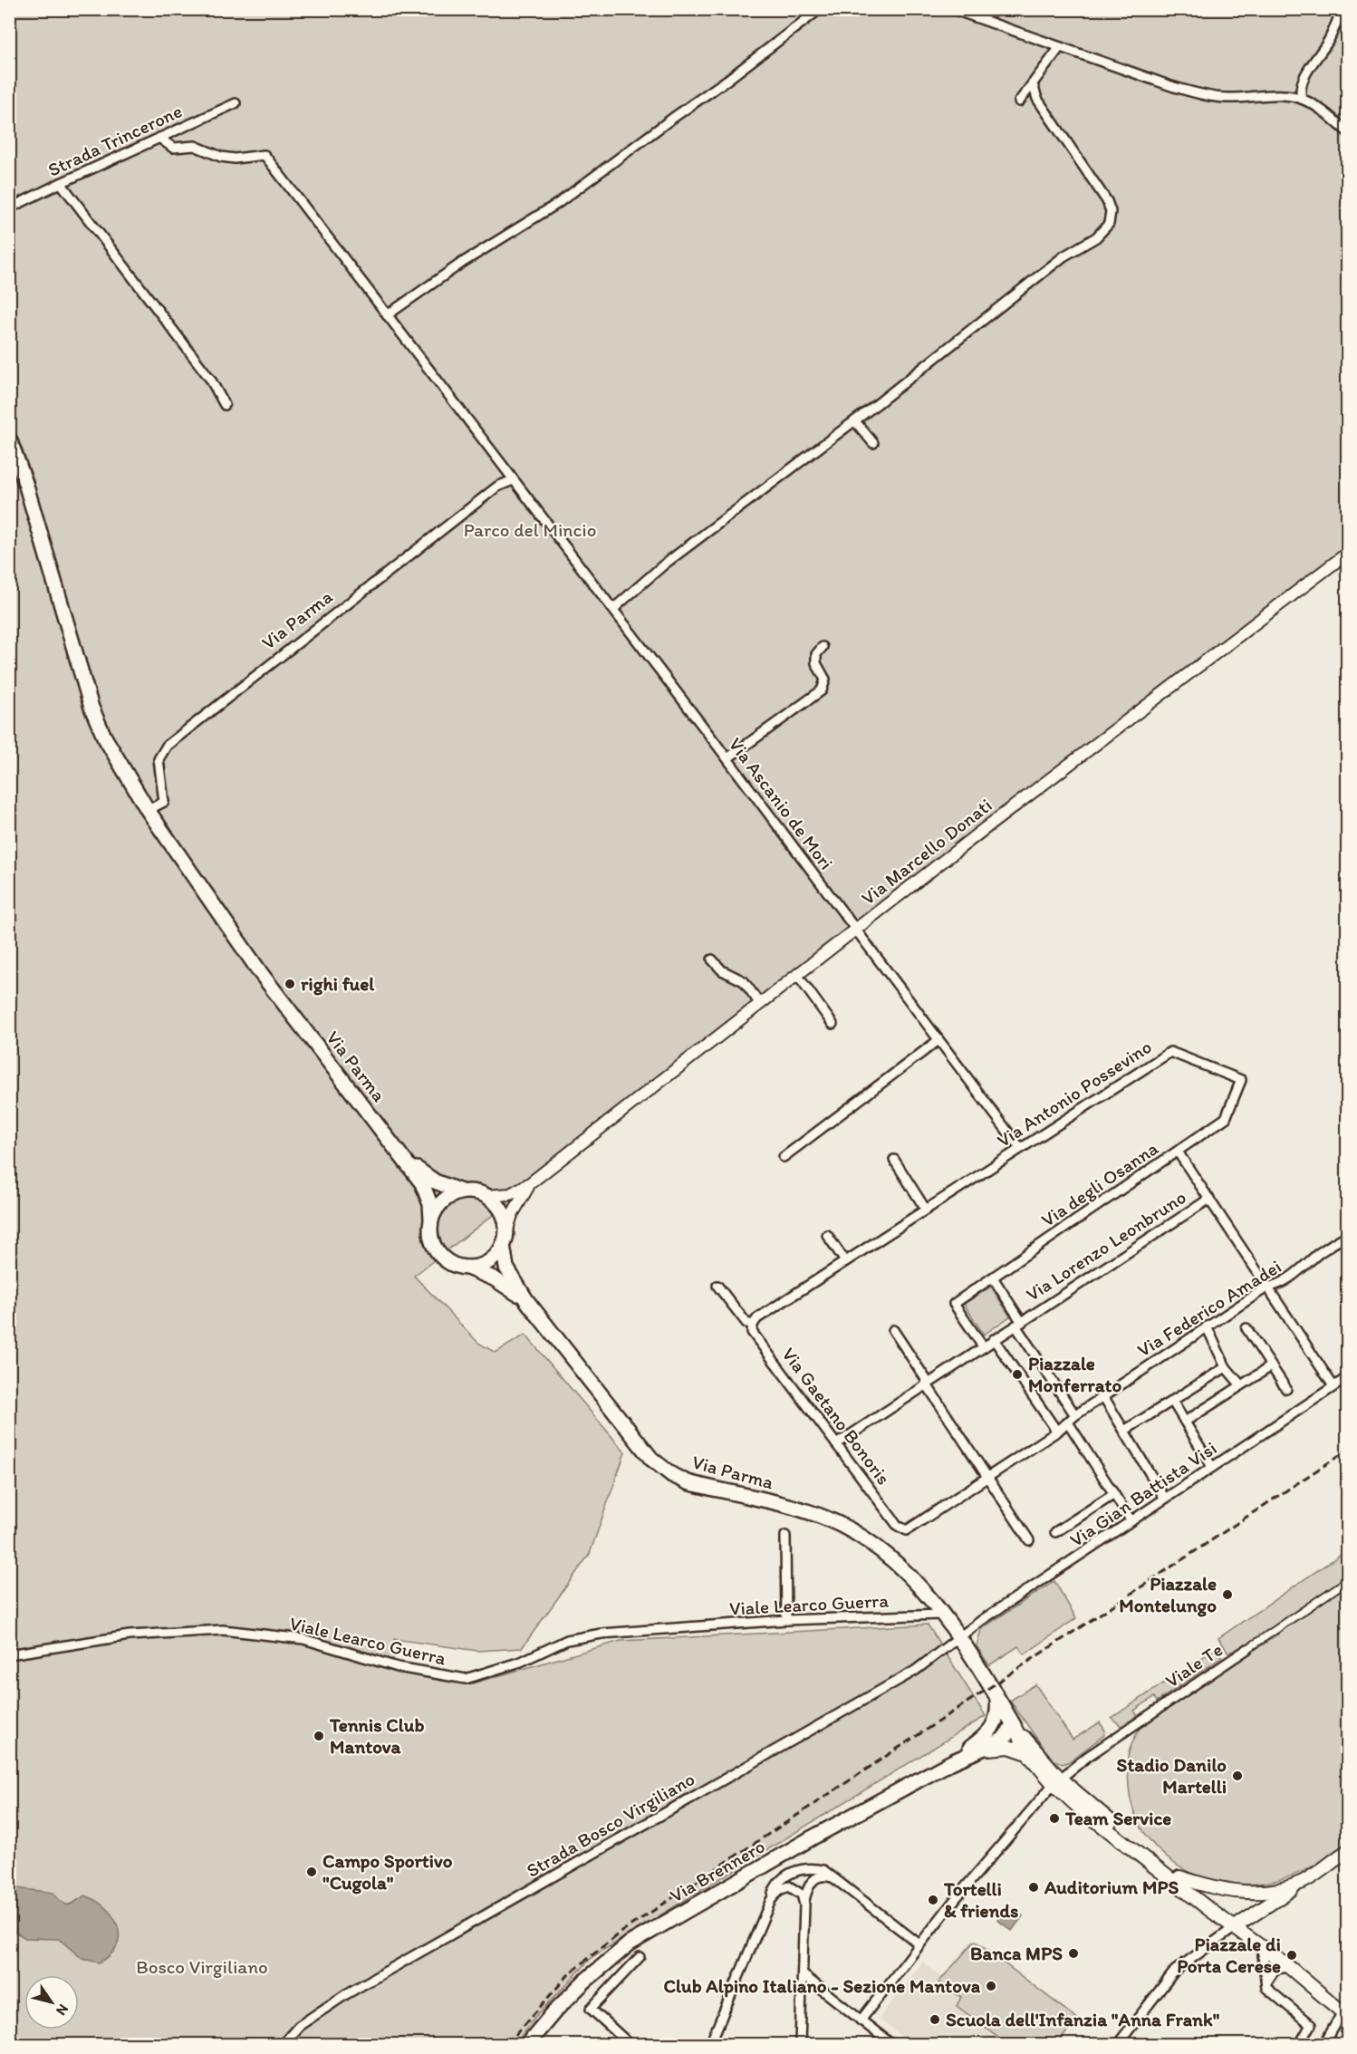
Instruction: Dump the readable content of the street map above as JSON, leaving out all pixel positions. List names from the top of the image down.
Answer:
{
  "streets": {
    "main road": ["Via Parma", "Via Brennero"],
    "street": [
      "Strada Trincerone",
      "Via Ascanio de Mori",
      "Via Marcello Donati",
      "Via Antonio Possevino",
      "Via degli Osanna",
      "Via Lorenzo Leonbruno",
      "Via Federico Amadei",
      "Via Gaetano Bonoris",
      "Via Gian Battista Visi",
      "Viale Learco Guerra",
      "Viale Te",
      "Strada Bosco Virgiliano"
    ]
  },
  "crossings": [
    ["Strada Trincerone", "Via Ascanio de Mori"],
    ["Via Parma", "Via Ascanio de Mori"],
    ["Via Parma", "Via Marcello Donati"],
    ["Via Parma", "Via Gian Battista Visi"],
    ["Via Parma", "Viale Learco Guerra"],
    ["Via Parma", "Strada Bosco Virgiliano"],
    ["Via Parma", "Via Brennero"],
    ["Via Ascanio de Mori", "Via Marcello Donati"],
    ["Via Ascanio de Mori", "Via Antonio Possevino"],
    ["Via Antonio Possevino", "Via degli Osanna"],
    ["Via Antonio Possevino", "Via Gaetano Bonoris"],
    ["Via degli Osanna", "Via Lorenzo Leonbruno"],
    ["Via Lorenzo Leonbruno", "Via Gaetano Bonoris"],
    ["Via Federico Amadei", "Via Gaetano Bonoris"],
    ["Via Gian Battista Visi", "Strada Bosco Virgiliano"]
  ],
  "parks": ["Parco del Mincio", "Bosco Virgiliano"],
  "places": [
    "righi fuel",
    "Piazzale Monferrato",
    "Piazzale Montelungo",
    "Tennis Club Mantova",
    "Stadio Danilo Martelli",
    "Team Service",
    "Campo Sportivo \"Cugola\"",
    "Auditorium MPS",
    "Tortelli & friends",
    "Banca MPS",
    "Piazzale di Porta Cerese",
    "Club Alpino Italiano - Sezione Mantova",
    "Scuola dell'Infanzia \"Anna Frank\""
  ],
  "north": "bottom right"
}
